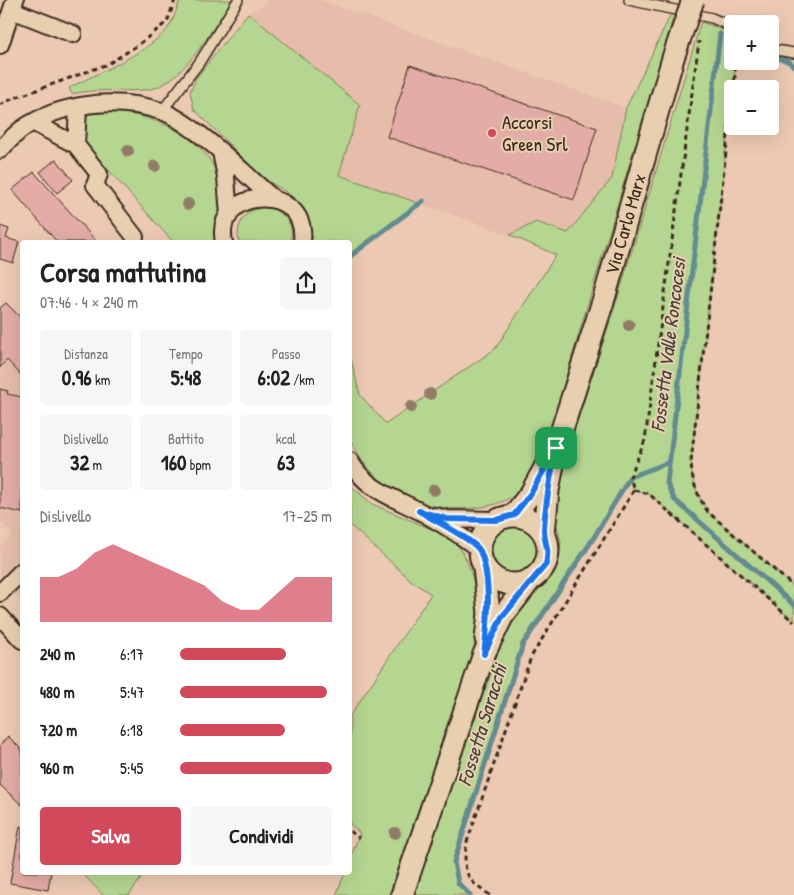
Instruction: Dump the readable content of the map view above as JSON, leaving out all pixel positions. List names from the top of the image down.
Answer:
{
  "streets": {
    "street": ["Via Carlo Marx"]
  },
  "water": ["Fossetta Valle Roncocesi", "Fossetta Saracchi"],
  "places": ["Accorsi Green Srl"],
  "page": {
    "map_buttons": ["+", "−"],
    "heading": ["Corsa mattutina", "07:46 · 4 × 240 m"],
    "stats": [
      ["Distanza", "0.96 km"],
      ["Tempo", "5:48"],
      ["Passo", "6:02 /km"],
      ["Dislivello", "32 m"],
      ["Battito", "160 bpm"],
      ["kcal", "63"]
    ],
    "chart": ["Dislivello", "17–25 m"],
    "list": [
      {
        "name": "240 m",
        "note": "6:17"
      },
      {
        "name": "480 m",
        "note": "5:47"
      },
      {
        "name": "720 m",
        "note": "6:18"
      },
      {
        "name": "960 m",
        "note": "5:45"
      }
    ],
    "buttons": ["Salva", "Condividi"]
  }
}
